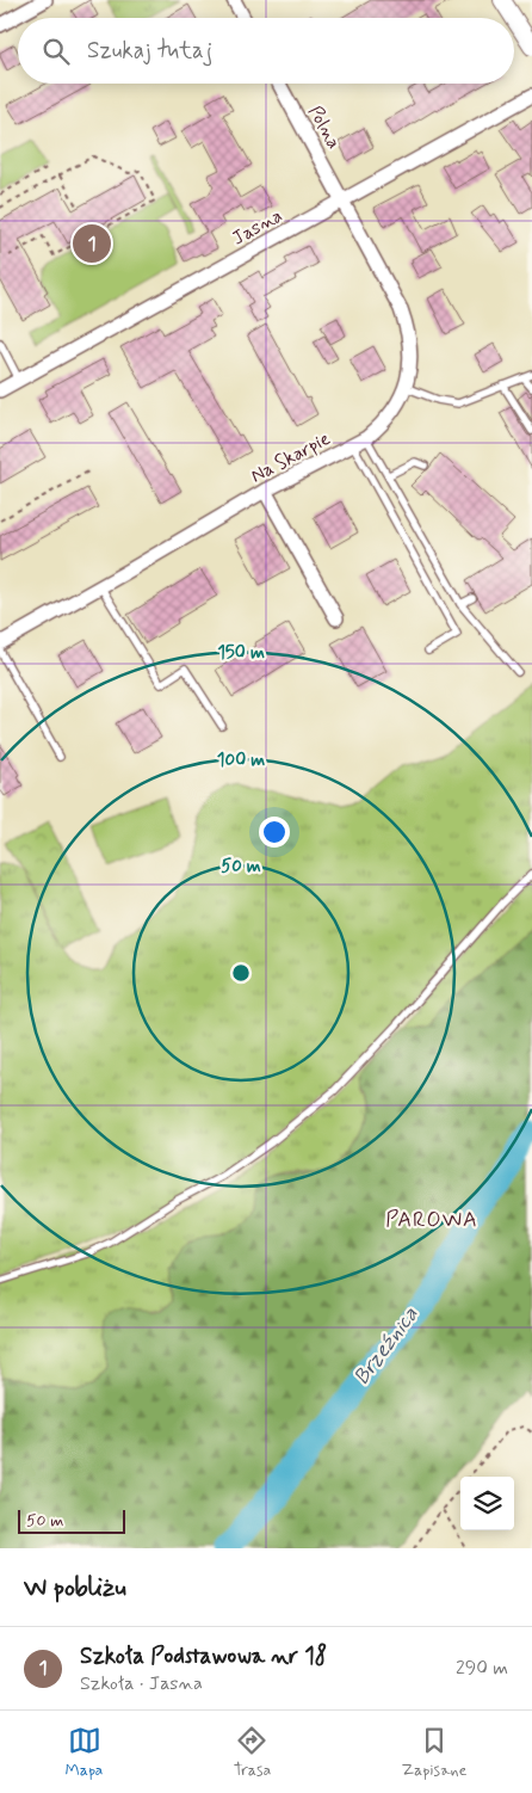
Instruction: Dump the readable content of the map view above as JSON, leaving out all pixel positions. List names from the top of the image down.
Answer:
{
  "streets": {
    "street": ["Polna", "Jasna", "Na Skarpie"]
  },
  "crossings": [
    ["Polna", "Jasna"],
    ["Polna", "Na Skarpie"],
    ["Jasna", "Na Skarpie"]
  ],
  "districts": ["PAROWA"],
  "water": ["Brzeźnica"],
  "scale_bar": "50 m",
  "page": {
    "search": "Szukaj tutaj",
    "pins": "1",
    "scale": "50 m",
    "heading": "W pobliżu",
    "list": [
      {
        "mark": "1",
        "name": "Szkoła Podstawowa nr 18",
        "note": "Szkoła · Jasna",
        "value": "290 m"
      }
    ],
    "nav": ["Mapa", "Trasa", "Zapisane"]
  },
  "rings": ["150 m", "100 m", "50 m"]
}
